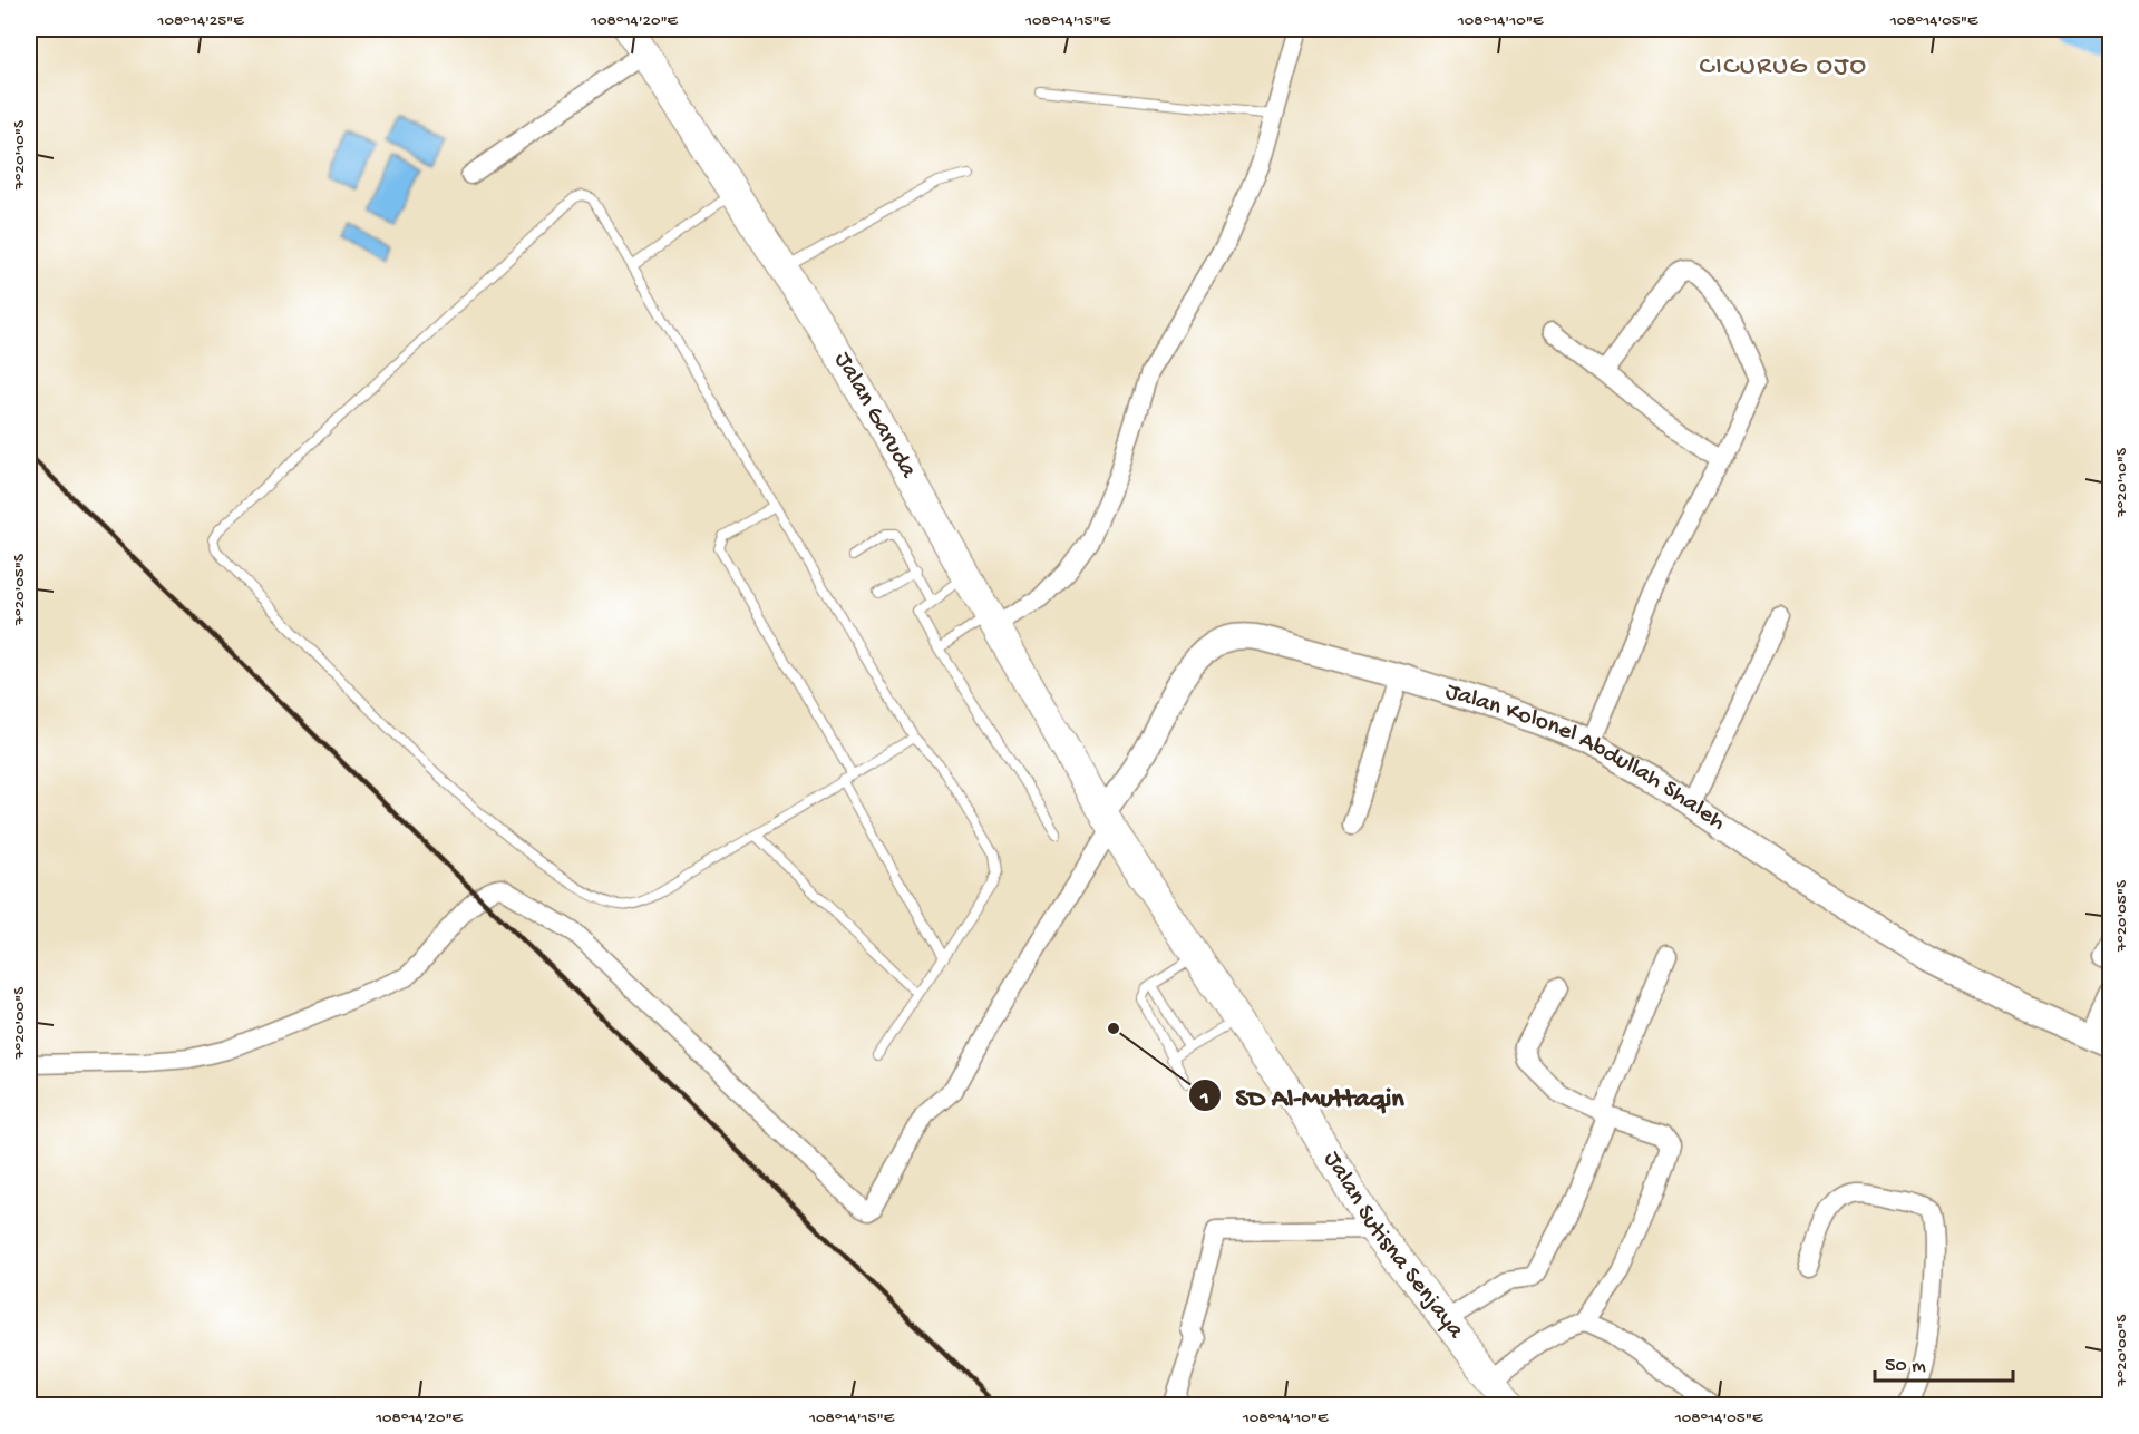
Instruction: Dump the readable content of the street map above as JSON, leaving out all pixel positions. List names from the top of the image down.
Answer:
{
  "streets": {
    "main road": ["Jalan Garuda", "Jalan Kolonel Abdullah Shaleh", "Jalan Sutisna Senjaya"]
  },
  "crossings": [
    ["Jalan Garuda", "Jalan Kolonel Abdullah Shaleh"],
    ["Jalan Garuda", "Jalan Sutisna Senjaya"],
    ["Jalan Kolonel Abdullah Shaleh", "Jalan Sutisna Senjaya"]
  ],
  "districts": ["CICURUG OJO"],
  "places": ["SD Al-Muttaqin"],
  "scale_bar": "50 m",
  "coordinates": [
    "108°14'25\"E",
    "108°14'20\"E",
    "108°14'15\"E",
    "108°14'10\"E",
    "108°14'05\"E",
    "7°20'10\"S",
    "7°20'05\"S",
    "7°20'00\"S"
  ]
}
